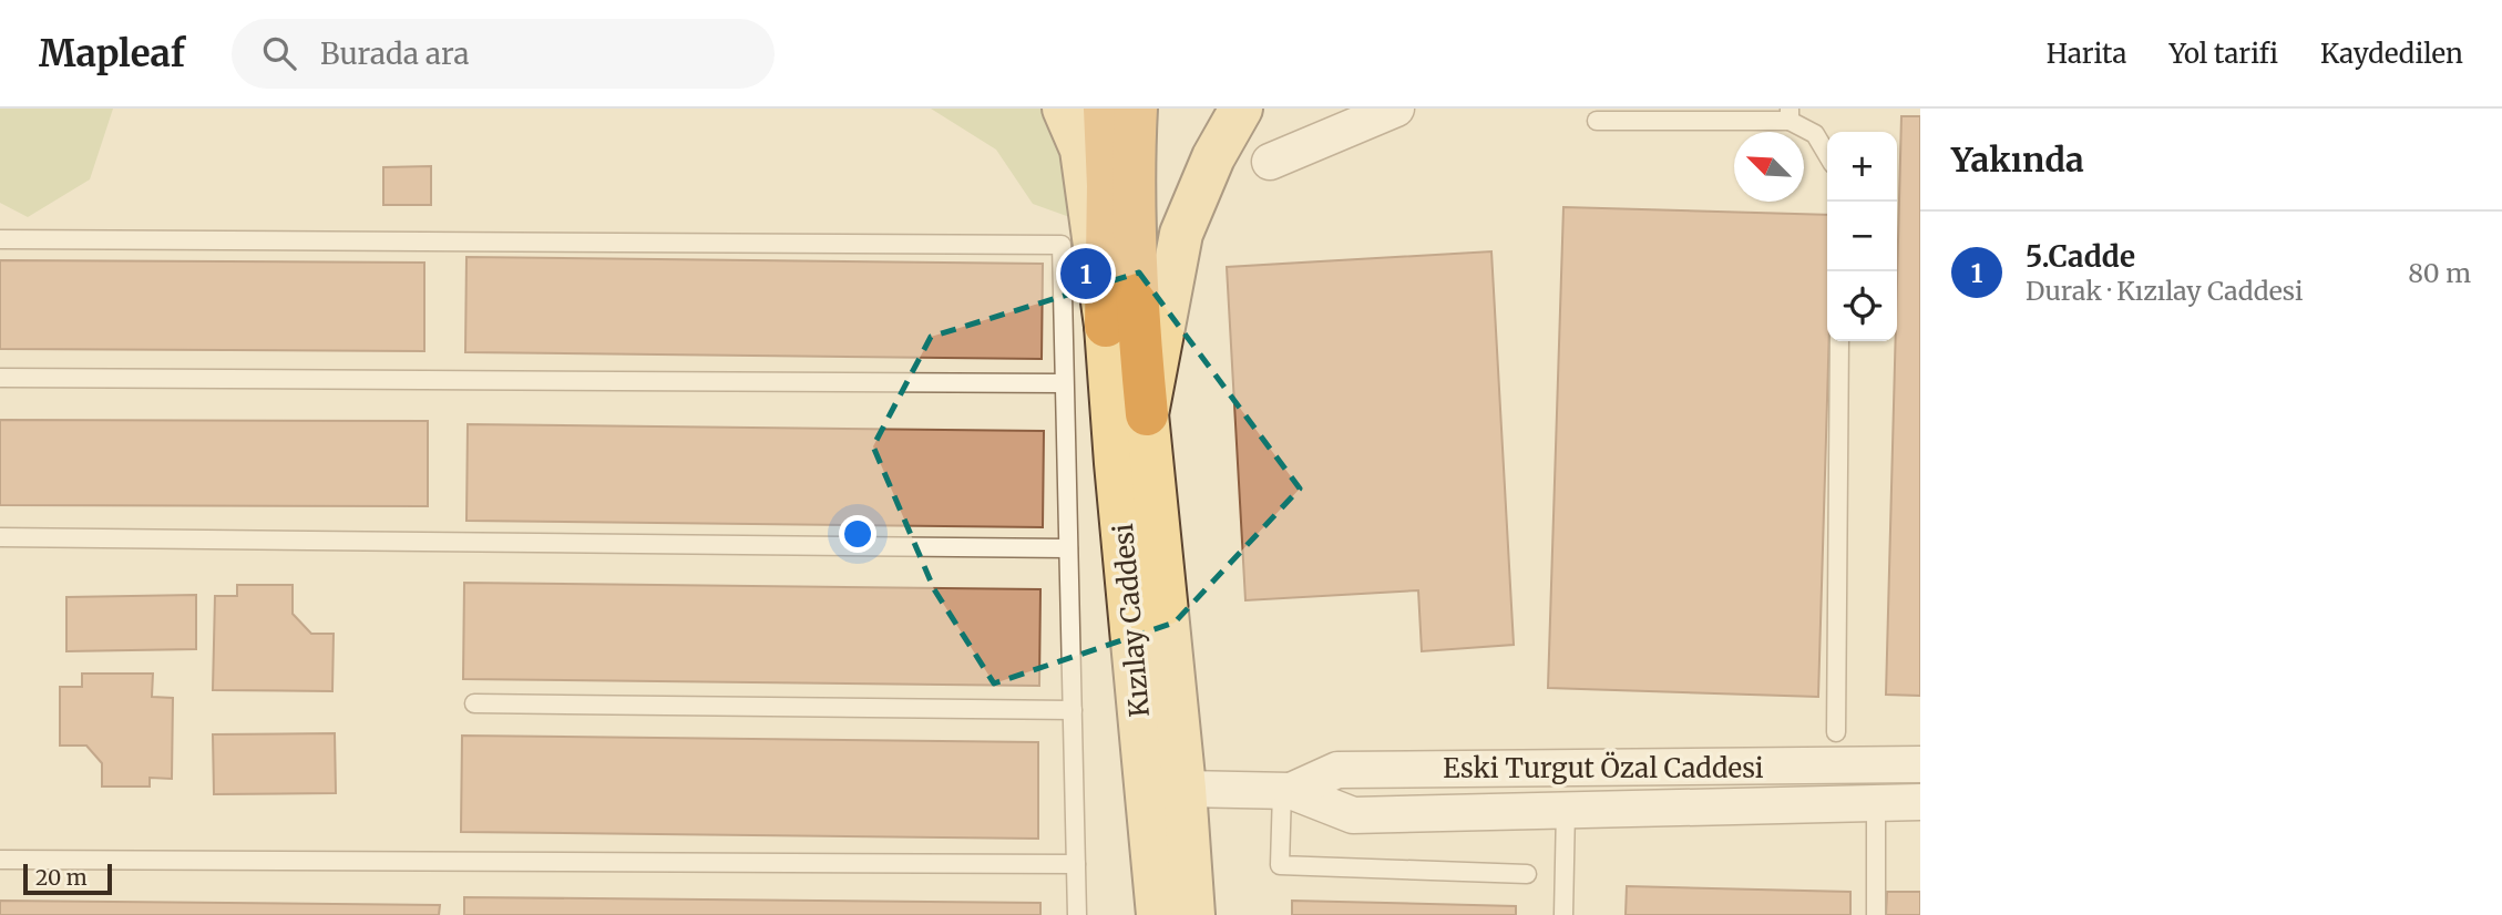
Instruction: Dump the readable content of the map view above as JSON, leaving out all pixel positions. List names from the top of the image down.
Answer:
{
  "streets": {
    "main road": ["Kızılay Caddesi"],
    "street": ["Eski Turgut Özal Caddesi"]
  },
  "crossings": [
    ["Kızılay Caddesi", "Eski Turgut Özal Caddesi"]
  ],
  "scale_bar": "20 m",
  "north": "top left",
  "page": {
    "header": "Mapleaf",
    "search": "Burada ara",
    "nav": ["Harita", "Yol tarifi", "Kaydedilen"],
    "heading": "Yakında",
    "map_buttons": ["+", "−"],
    "list": [
      {
        "mark": "1",
        "name": "5.Cadde",
        "note": "Durak · Kızılay Caddesi",
        "value": "80 m"
      }
    ],
    "pins": "1",
    "scale": "20 m"
  }
}
